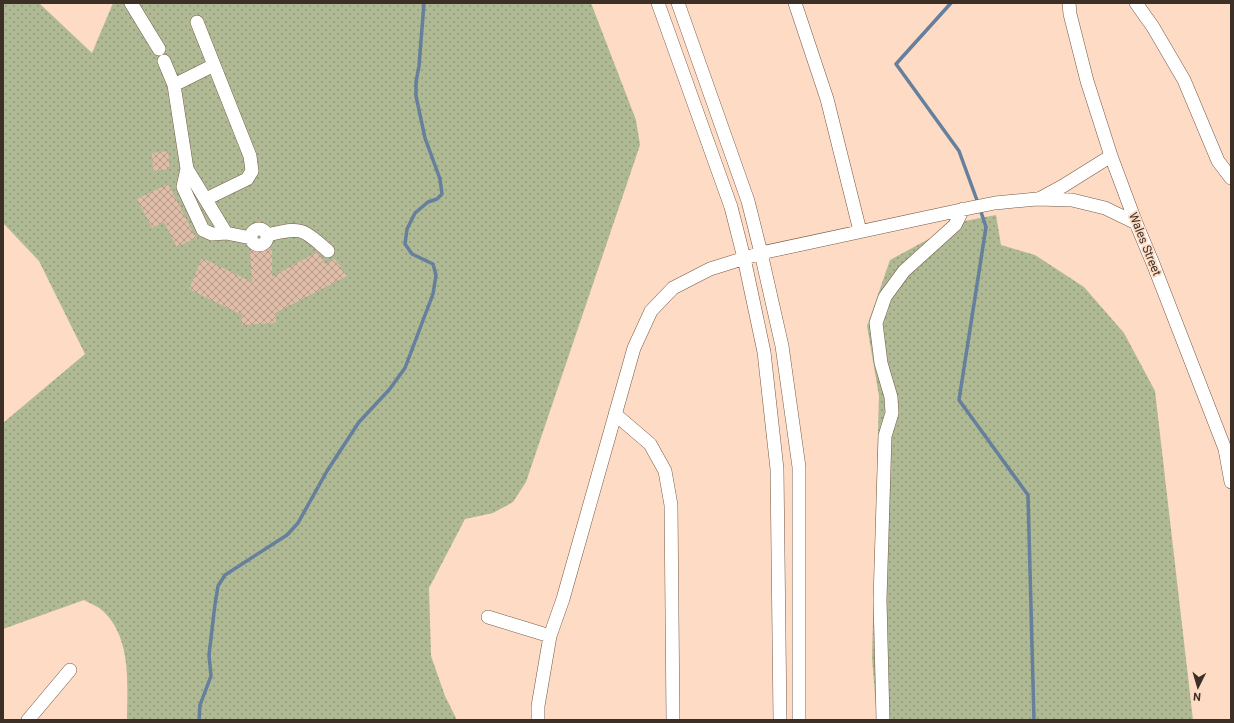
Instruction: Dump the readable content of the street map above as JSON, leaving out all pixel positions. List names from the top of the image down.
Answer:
{
  "streets": {
    "street": ["Wales Street"]
  },
  "north": "bottom"
}
